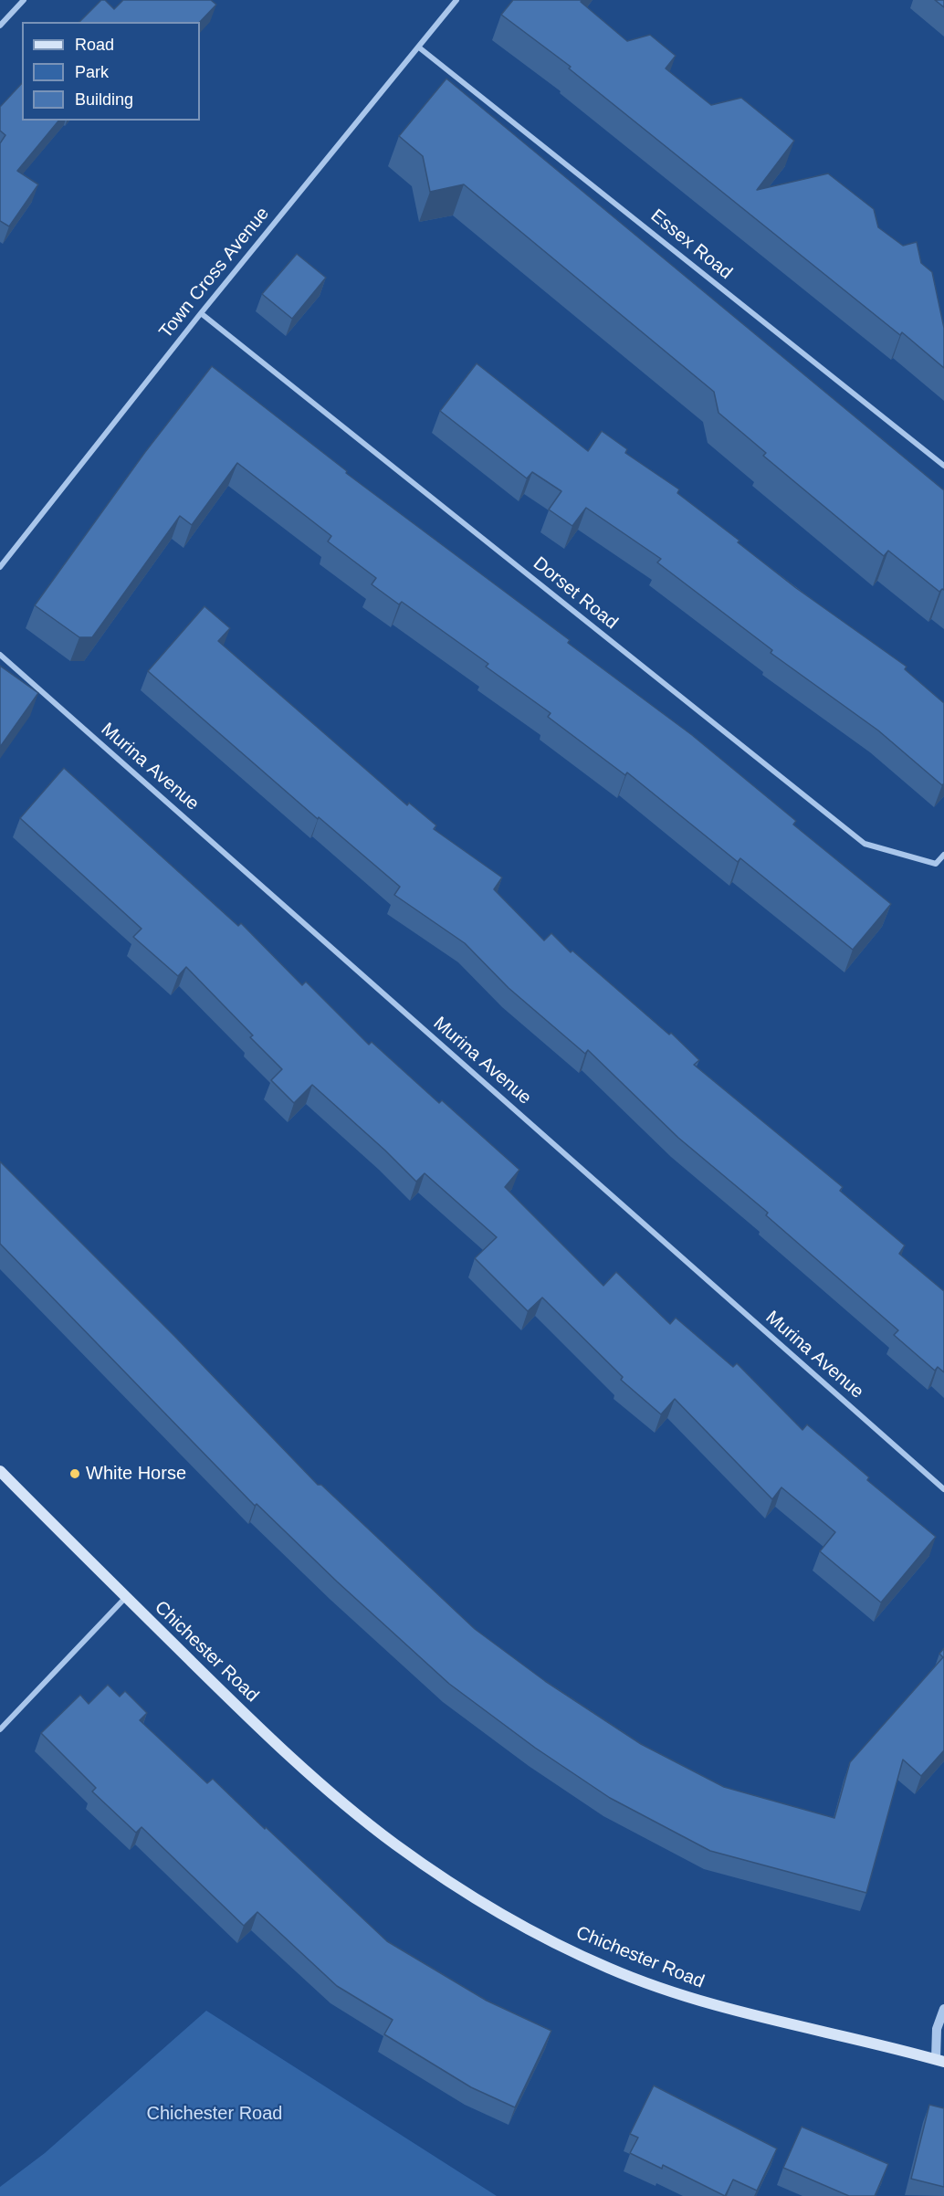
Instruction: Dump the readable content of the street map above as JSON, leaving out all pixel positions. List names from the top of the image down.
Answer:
{
  "streets": {
    "main road": ["Chichester Road"],
    "street": [
      "Essex Road",
      "Town Cross Avenue",
      "Dorset Road",
      "Murina Avenue"
    ]
  },
  "crossings": [
    ["Essex Road", "Town Cross Avenue"],
    ["Town Cross Avenue", "Dorset Road"]
  ],
  "parks": ["Chichester Road"],
  "places": ["White Horse"],
  "legend": ["Road", "Park", "Building"]
}
